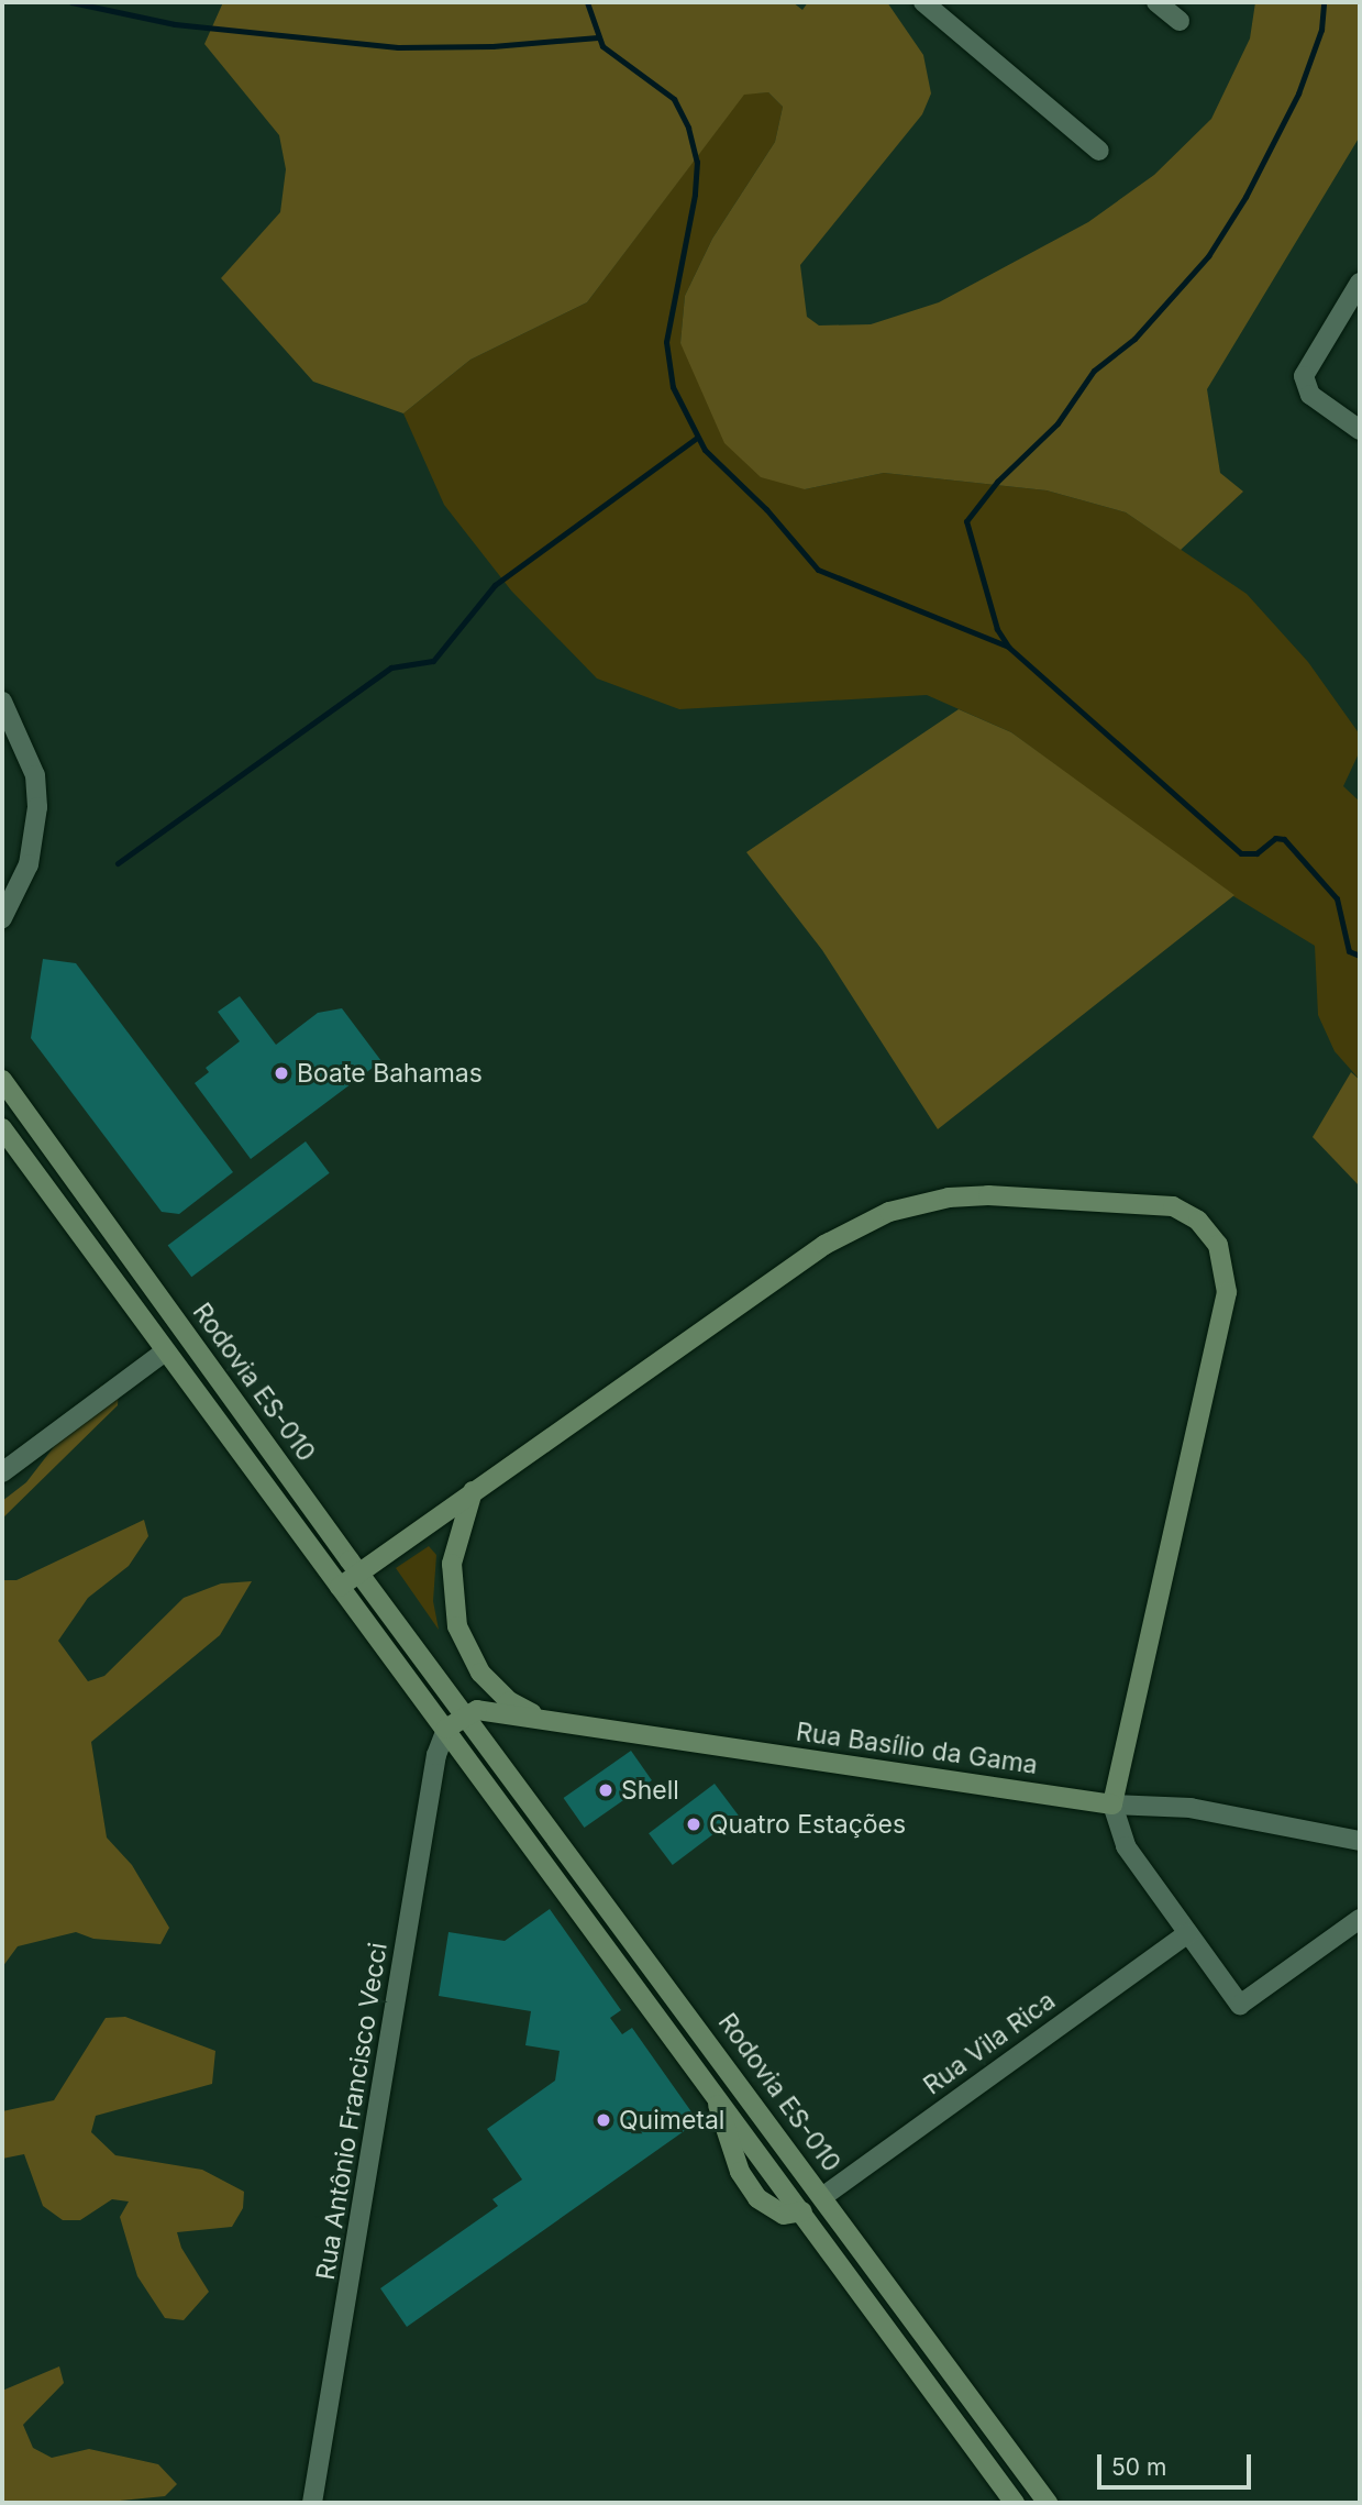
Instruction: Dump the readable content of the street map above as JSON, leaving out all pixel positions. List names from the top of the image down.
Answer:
{
  "streets": {
    "main road": ["Rodovia ES-010", "Rua Basílio da Gama"],
    "street": ["Rua Vila Rica", "Rua Antônio Francisco Vecci"]
  },
  "crossings": [
    ["Rodovia ES-010", "Rua Basílio da Gama"],
    ["Rodovia ES-010", "Rua Vila Rica"],
    ["Rodovia ES-010", "Rua Antônio Francisco Vecci"]
  ],
  "places": [
    "Boate Bahamas",
    "Shell",
    "Quatro Estações",
    "Quimetal"
  ],
  "scale_bar": "50 m"
}
